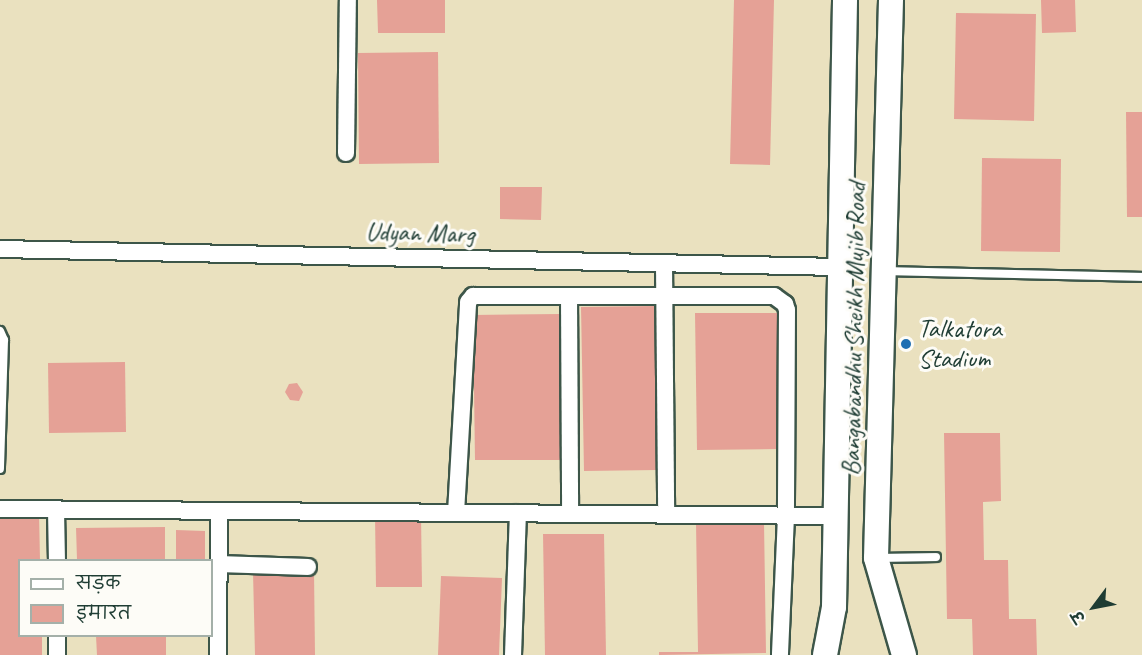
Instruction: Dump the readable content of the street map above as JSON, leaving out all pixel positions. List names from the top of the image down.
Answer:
{
  "streets": {
    "main road": ["Bangabandhu Sheikh Mujib Road"],
    "street": ["Udyan Marg"]
  },
  "crossings": [
    ["Udyan Marg", "Bangabandhu Sheikh Mujib Road"]
  ],
  "places": ["Talkatora Stadium"],
  "legend": ["सड़क", "इमारत"],
  "north": "bottom left"
}
